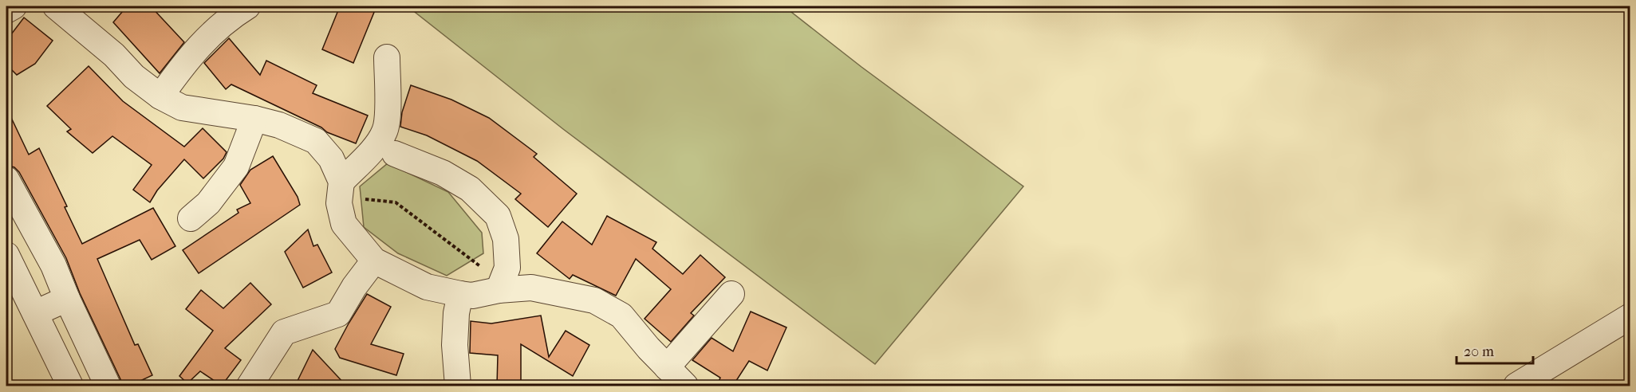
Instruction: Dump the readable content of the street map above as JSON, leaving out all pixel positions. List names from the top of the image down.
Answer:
{
  "scale_bar": "20 m"
}
